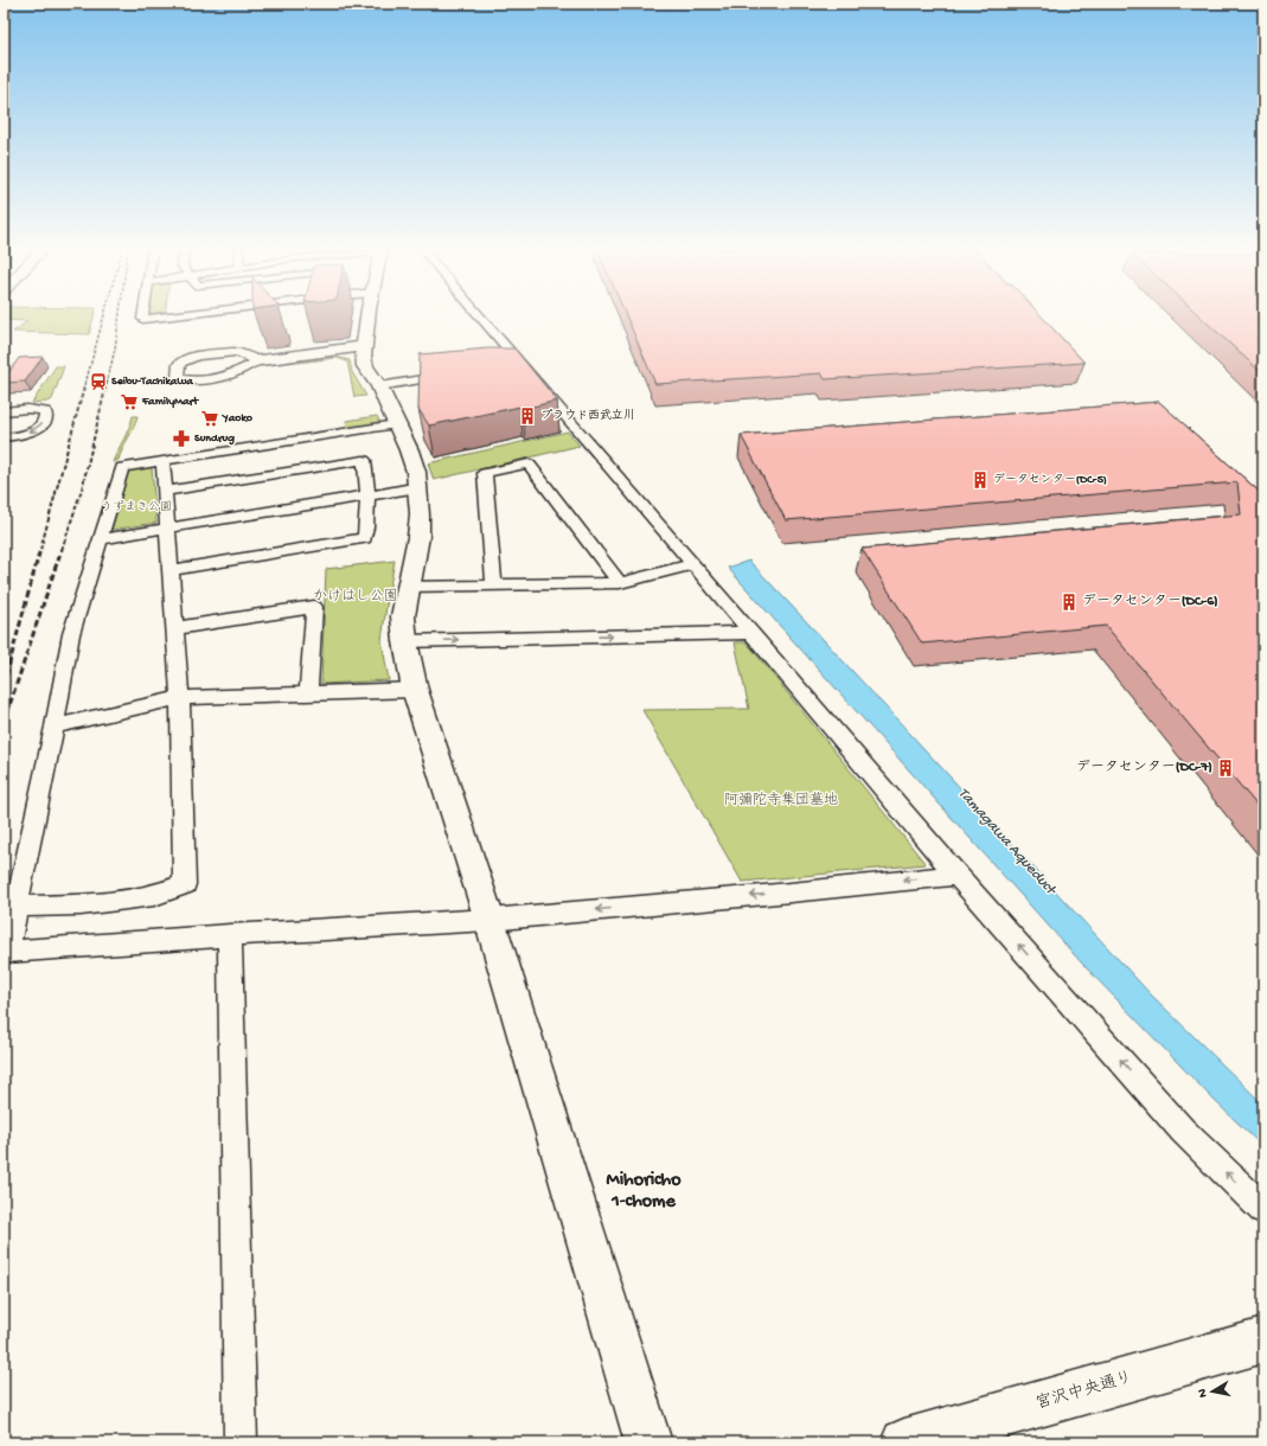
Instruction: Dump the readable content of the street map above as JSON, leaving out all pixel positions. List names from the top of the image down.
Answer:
{
  "streets": {
    "street": ["宮沢中央通り"]
  },
  "districts": ["Mihoricho 1-chome"],
  "water": ["Tamagawa Aqueduct"],
  "parks": ["うずまき公園", "かけはし公園", "阿彌陀寺集団墓地"],
  "places": {
    "station": ["Seibu-Tachikawa"],
    "supermarket": ["FamilyMart", "Yaoko"],
    "building": [
      "プラウド西武立川",
      "データセンター(DC-5)",
      "データセンター(DC-6)",
      "データセンター(DC-7)"
    ],
    "pharmacy": ["Sundrug"]
  },
  "north": "left"
}
